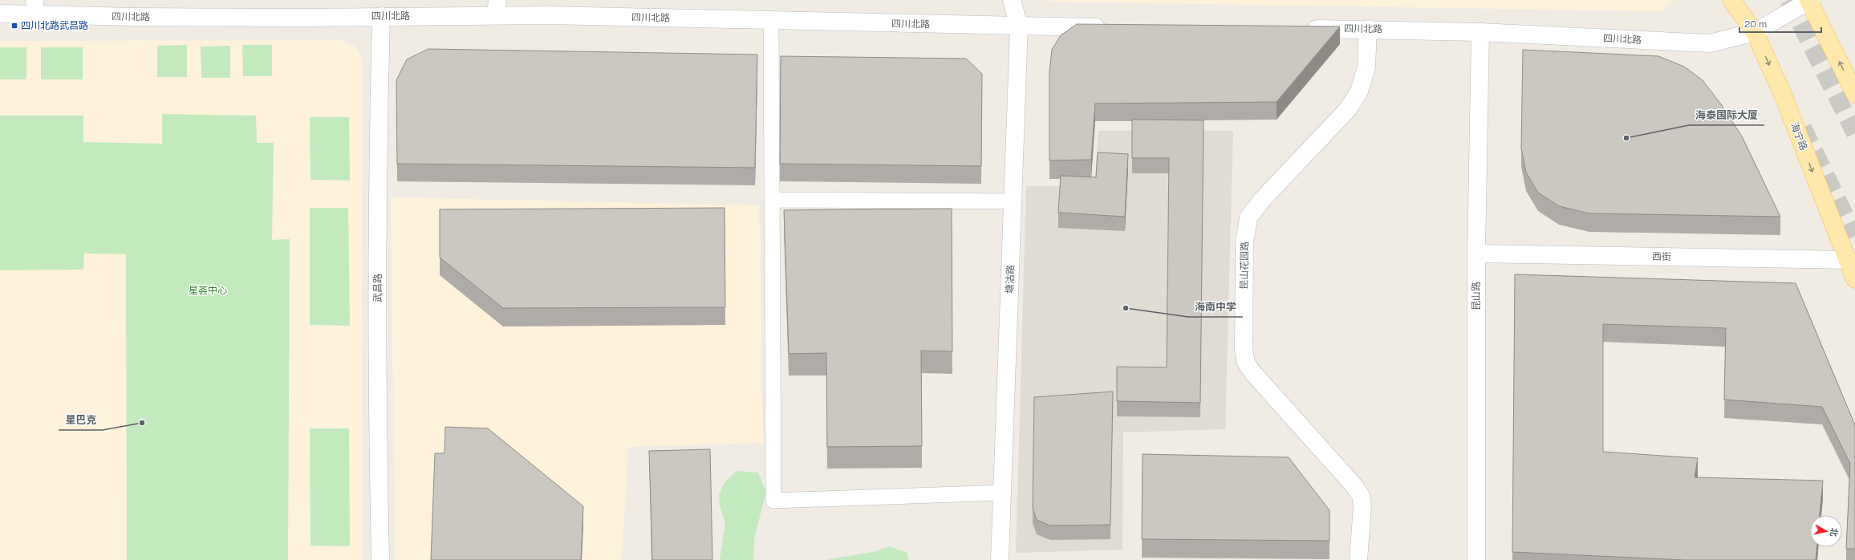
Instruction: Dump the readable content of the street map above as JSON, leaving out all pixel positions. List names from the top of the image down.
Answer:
{
  "streets": {
    "main road": ["海宁路"],
    "street": [
      "四川北路",
      "西街",
      "昆山花园路",
      "塘沽路",
      "武昌路",
      "昆山路"
    ]
  },
  "crossings": [
    ["四川北路", "海宁路"],
    ["四川北路", "昆山花园路"],
    ["四川北路", "塘沽路"],
    ["四川北路", "武昌路"],
    ["四川北路", "昆山路"],
    ["海宁路", "西街"],
    ["西街", "昆山路"]
  ],
  "parks": ["星荟中心"],
  "places": {
    "transit": ["四川北路武昌路"],
    "other": ["海泰国际大厦", "海南中学", "星巴克"]
  },
  "scale_bar": "20 m",
  "north": "right"
}
